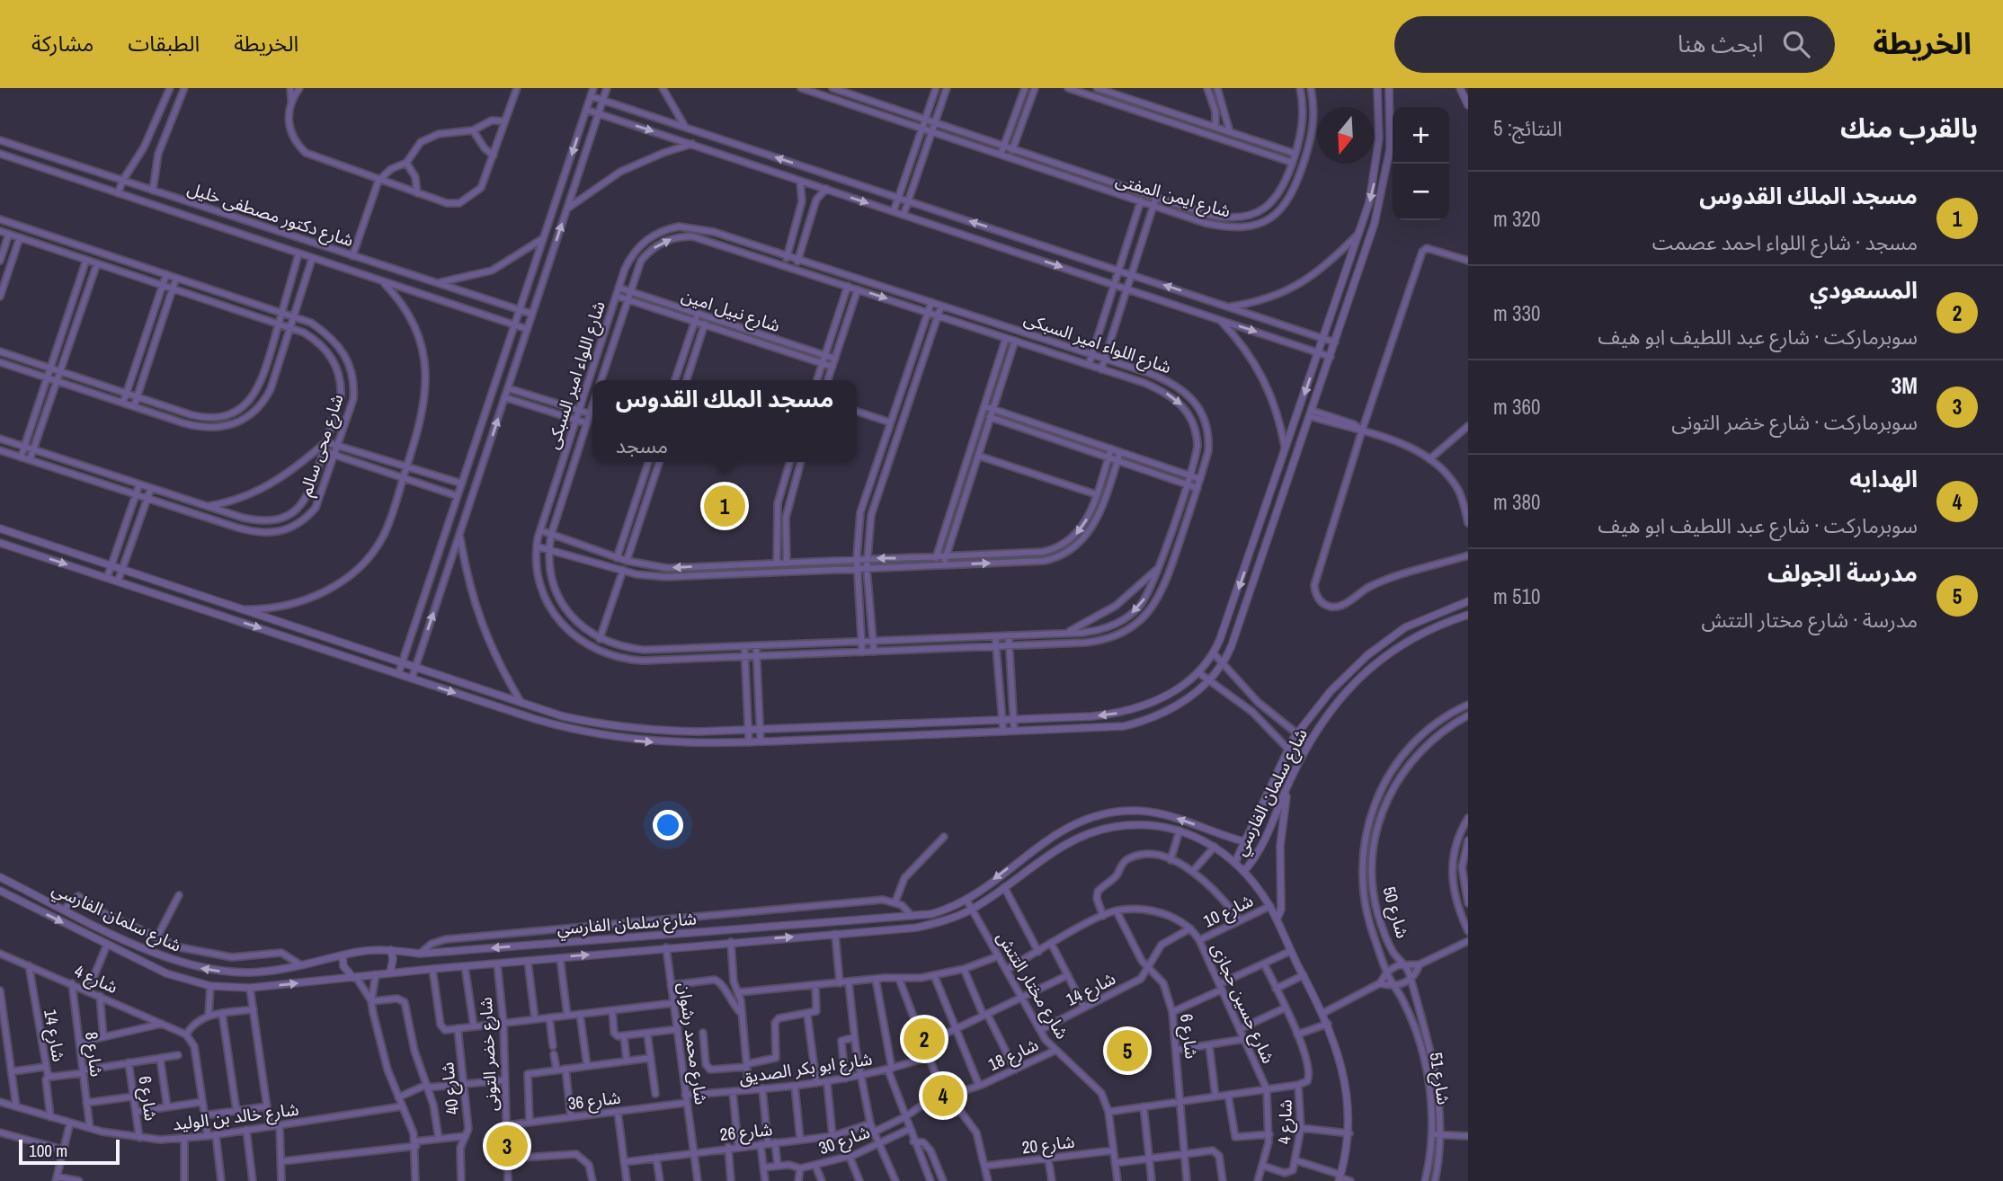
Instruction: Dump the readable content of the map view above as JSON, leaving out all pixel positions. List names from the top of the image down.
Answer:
{
  "streets": {
    "street": [
      "شارع ايمن المفتى",
      "شارع دكتور مصطفى خليل",
      "شارع نبيل امين",
      "شارع اللواء امير السبكى",
      "شارع محى سالم",
      "شارع سلمان الفارسي",
      "شارع 10",
      "شارع 50",
      "شارع 4",
      "شارع مختار التتش",
      "شارع 14",
      "شارع حسين حجازى",
      "شارع 6",
      "شارع محمد رشوان",
      "شارع 8",
      "شارع خضر التونى",
      "شارع 18",
      "شارع ابو بكر الصديق",
      "شارع 51",
      "شارع 40",
      "شارع 36",
      "شارع خالد بن الوليد",
      "شارع 26",
      "شارع 30",
      "شارع 20"
    ]
  },
  "crossings": [
    ["شارع نبيل امين", "شارع اللواء امير السبكى"],
    ["شارع سلمان الفارسي", "شارع 10"],
    ["شارع سلمان الفارسي", "شارع 4"],
    ["شارع سلمان الفارسي", "شارع مختار التتش"],
    ["شارع سلمان الفارسي", "شارع محمد رشوان"],
    ["شارع سلمان الفارسي", "شارع خضر التونى"],
    ["شارع 10", "شارع حسين حجازى"],
    ["شارع 4", "شارع 14"],
    ["شارع 4", "شارع حسين حجازى"],
    ["شارع 4", "شارع 8"],
    ["شارع مختار التتش", "شارع 14"],
    ["شارع مختار التتش", "شارع حسين حجازى"],
    ["شارع مختار التتش", "شارع 18"],
    ["شارع مختار التتش", "شارع 20"],
    ["شارع 14", "شارع حسين حجازى"],
    ["شارع 14", "شارع 6"],
    ["شارع 14", "شارع 8"],
    ["شارع حسين حجازى", "شارع 6"],
    ["شارع 6", "شارع خالد بن الوليد"],
    ["شارع محمد رشوان", "شارع ابو بكر الصديق"],
    ["شارع محمد رشوان", "شارع 36"],
    ["شارع محمد رشوان", "شارع 26"],
    ["شارع 8", "شارع خالد بن الوليد"],
    ["شارع خضر التونى", "شارع 36"]
  ],
  "scale_bar": "100 m",
  "north": "bottom",
  "page": {
    "header": "الخريطة",
    "search": "ابحث هنا",
    "nav": ["الخريطة", "الطبقات", "مشاركة"],
    "heading": ["بالقرب منك", "النتائج: 5"],
    "map_buttons": ["+", "−"],
    "list": [
      {
        "mark": "1",
        "name": "مسجد الملك القدوس",
        "note": "مسجد · شارع اللواء احمد عصمت",
        "value": "320 m"
      },
      {
        "mark": "2",
        "name": "المسعودي",
        "note": "سوبرماركت · شارع عبد اللطيف ابو هيف",
        "value": "330 m"
      },
      {
        "mark": "3",
        "name": "3M",
        "note": "سوبرماركت · شارع خضر التونى",
        "value": "360 m"
      },
      {
        "mark": "4",
        "name": "الهدايه",
        "note": "سوبرماركت · شارع عبد اللطيف ابو هيف",
        "value": "380 m"
      },
      {
        "mark": "5",
        "name": "مدرسة الجولف",
        "note": "مدرسة · شارع مختار التتش",
        "value": "510 m"
      }
    ],
    "popup": ["مسجد الملك القدوس", "مسجد"],
    "pins": [
      "1",
      "2",
      "5",
      "4",
      "3"
    ],
    "scale": "100 m"
  }
}
